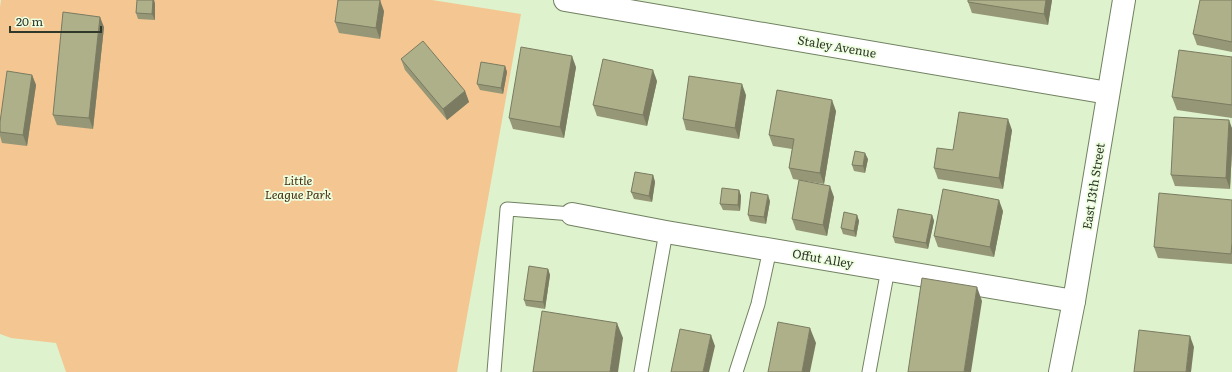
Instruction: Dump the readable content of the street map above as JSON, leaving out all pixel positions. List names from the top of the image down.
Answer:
{
  "streets": {
    "street": ["Staley Avenue", "East 13th Street", "Offut Alley"]
  },
  "crossings": [
    ["Staley Avenue", "East 13th Street"],
    ["East 13th Street", "Offut Alley"]
  ],
  "parks": ["Little League Park"],
  "scale_bar": "20 m"
}
